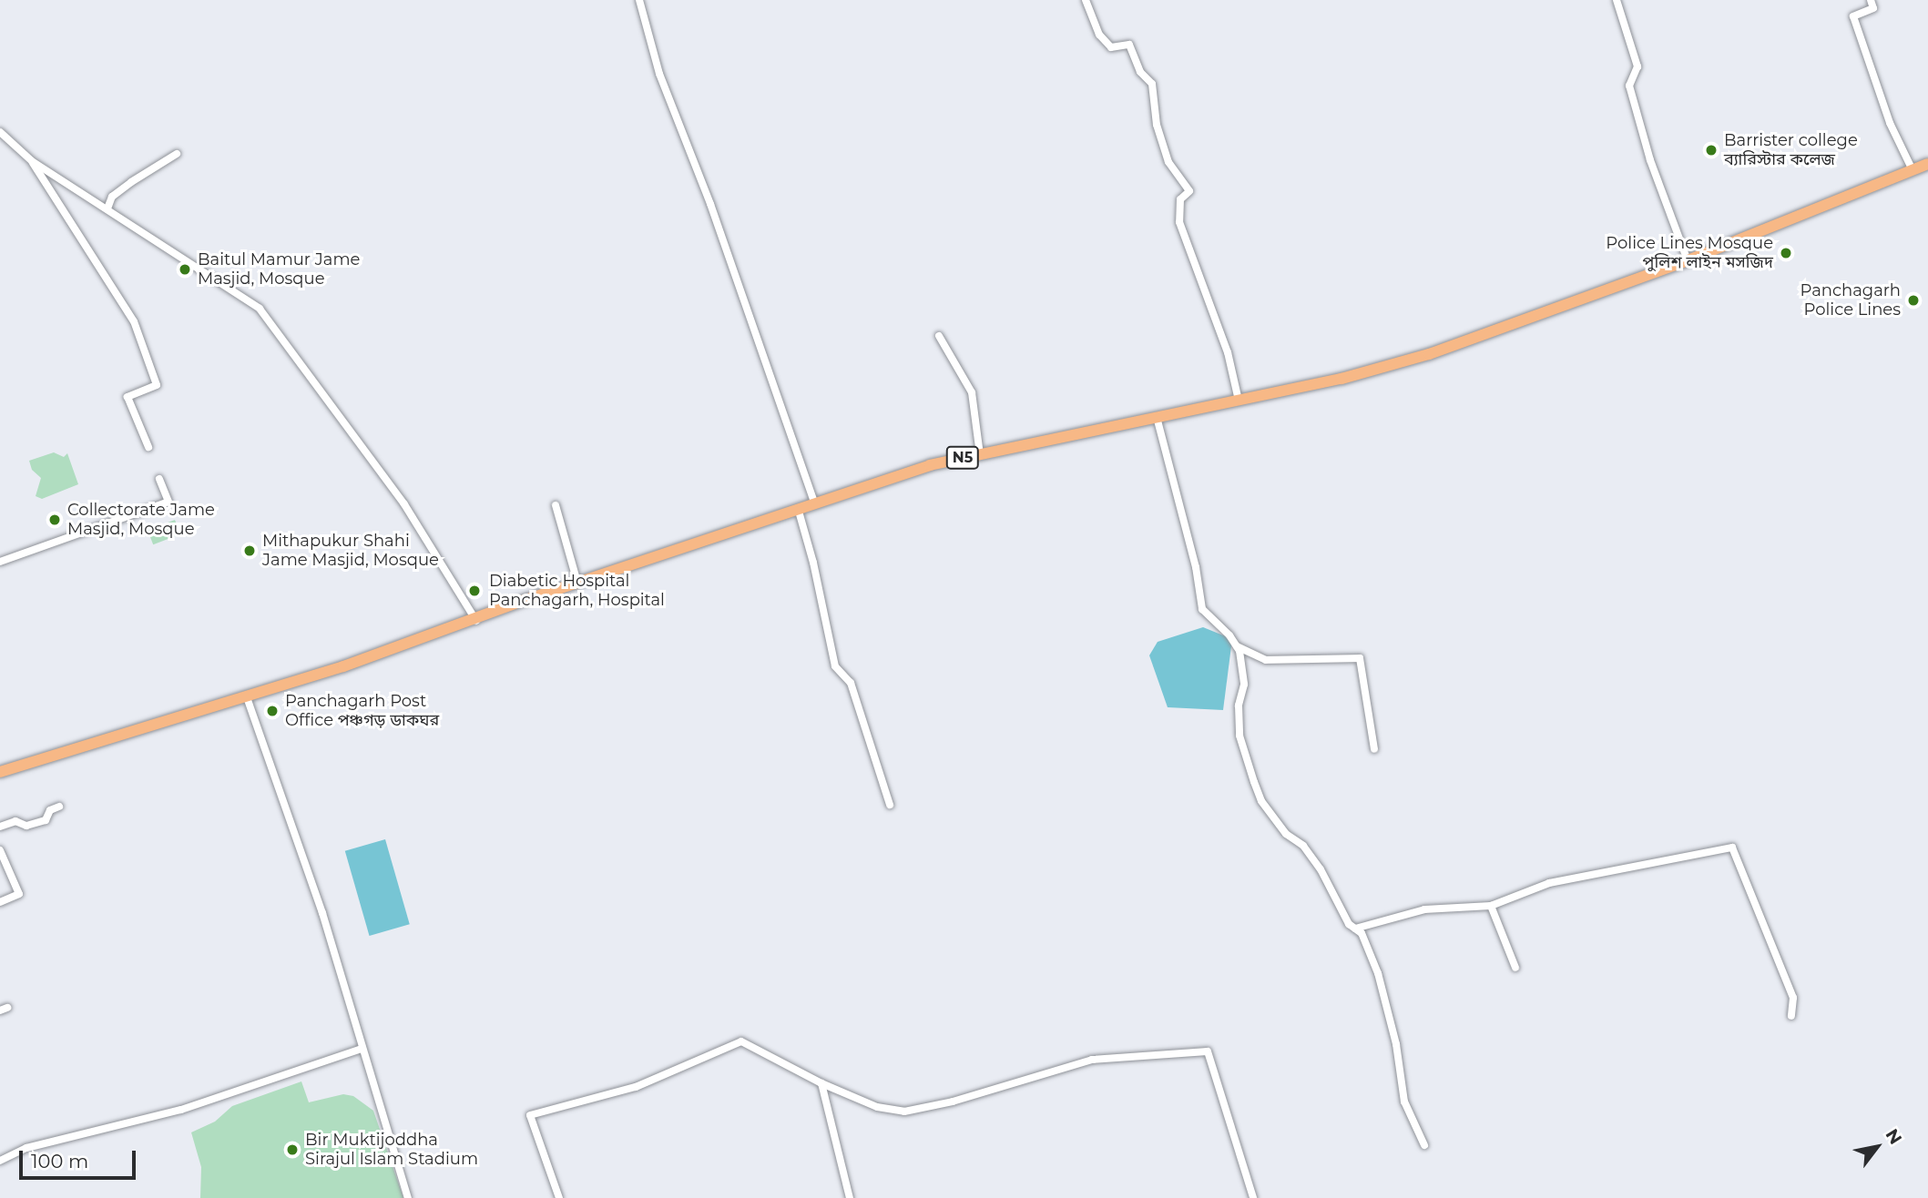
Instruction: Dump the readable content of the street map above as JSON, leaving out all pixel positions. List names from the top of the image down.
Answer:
{
  "streets": {
    "highway": ["N5"]
  },
  "places": [
    "Barrister college ব্যারিস্টার কলেজ",
    "Police Lines Mosque পুলিশ লাইন মসজিদ",
    "Baitul Mamur Jame Masjid, Mosque",
    "Panchagarh Police Lines",
    "Collectorate Jame Masjid, Mosque",
    "Mithapukur Shahi Jame Masjid, Mosque",
    "Diabetic Hospital Panchagarh, Hospital",
    "Panchagarh Post Office পঞ্চগড় ডাকঘর",
    "Bir Muktijoddha Sirajul Islam Stadium"
  ],
  "scale_bar": "100 m",
  "north": "top right"
}
